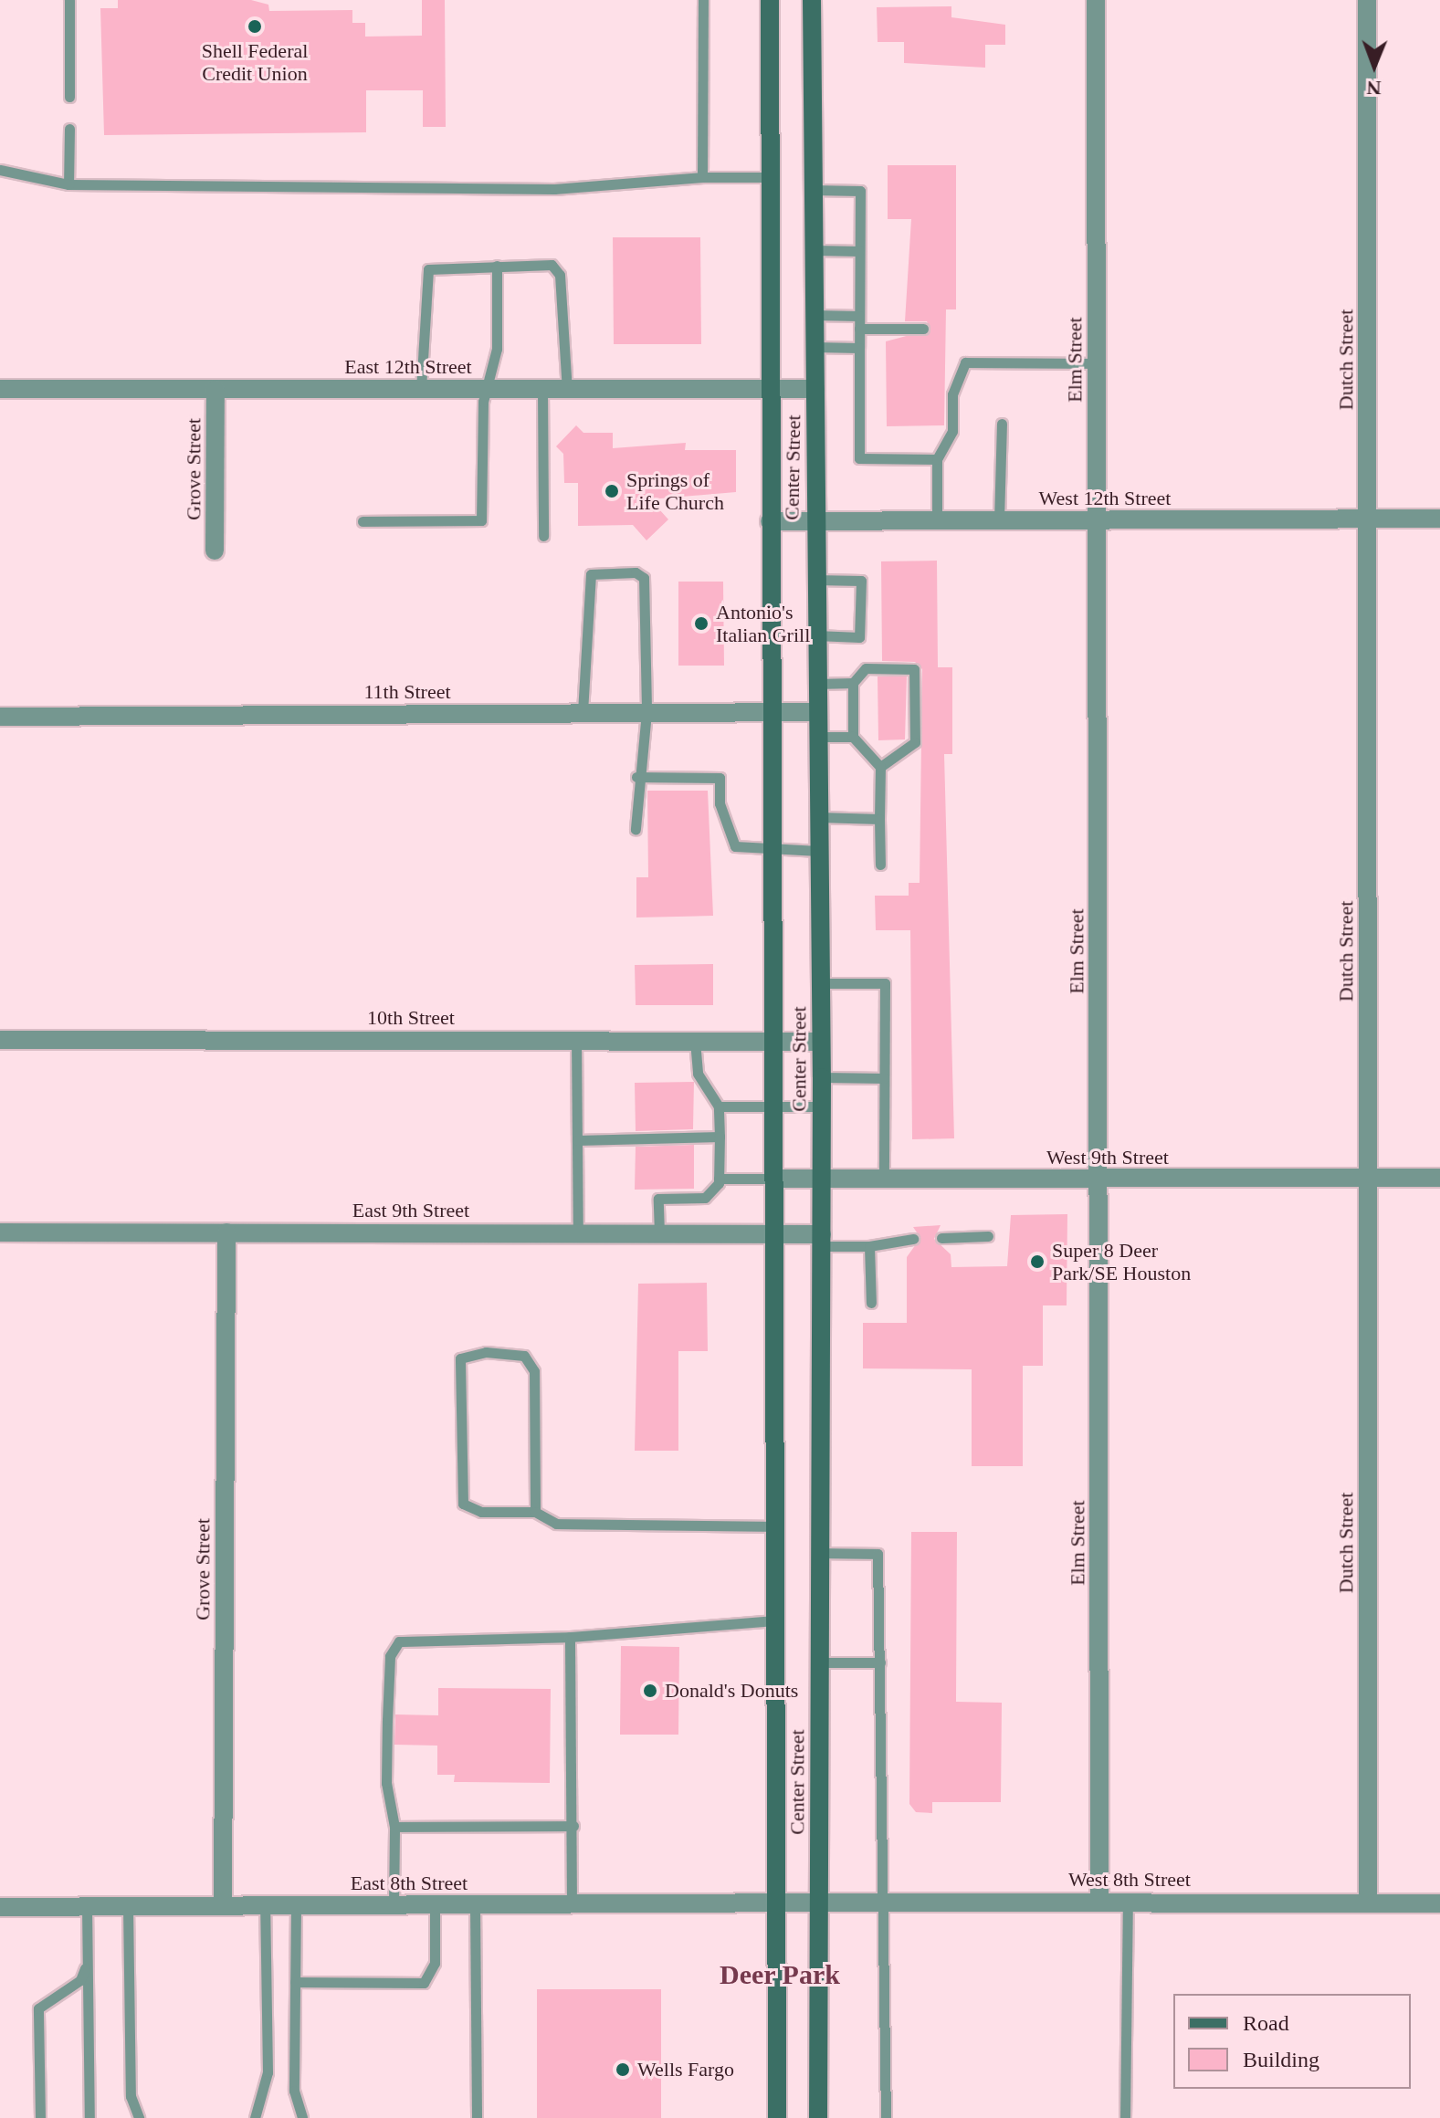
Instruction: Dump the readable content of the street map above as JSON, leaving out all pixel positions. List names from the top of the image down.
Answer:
{
  "streets": {
    "main road": ["Center Street"],
    "street": [
      "Elm Street",
      "Dutch Street",
      "East 12th Street",
      "Grove Street",
      "West 12th Street",
      "11th Street",
      "10th Street",
      "West 9th Street",
      "East 9th Street",
      "West 8th Street",
      "East 8th Street"
    ]
  },
  "crossings": [
    ["Elm Street", "West 12th Street"],
    ["Elm Street", "West 9th Street"],
    ["Elm Street", "West 8th Street"],
    ["Dutch Street", "West 12th Street"],
    ["Dutch Street", "West 9th Street"],
    ["Dutch Street", "West 8th Street"],
    ["East 12th Street", "Center Street"],
    ["East 12th Street", "Grove Street"],
    ["Center Street", "West 12th Street"],
    ["Center Street", "11th Street"],
    ["Center Street", "10th Street"],
    ["Center Street", "West 9th Street"],
    ["Center Street", "East 9th Street"],
    ["Center Street", "West 8th Street"],
    ["Center Street", "East 8th Street"],
    ["Grove Street", "East 9th Street"],
    ["Grove Street", "East 8th Street"],
    ["West 8th Street", "East 8th Street"]
  ],
  "districts": ["Deer Park"],
  "places": [
    "Shell Federal Credit Union",
    "Springs of Life Church",
    "Antonio's Italian Grill",
    "Super 8 Deer Park/SE Houston",
    "Donald's Donuts",
    "Wells Fargo"
  ],
  "legend": ["Road", "Building"],
  "north": "bottom"
}
